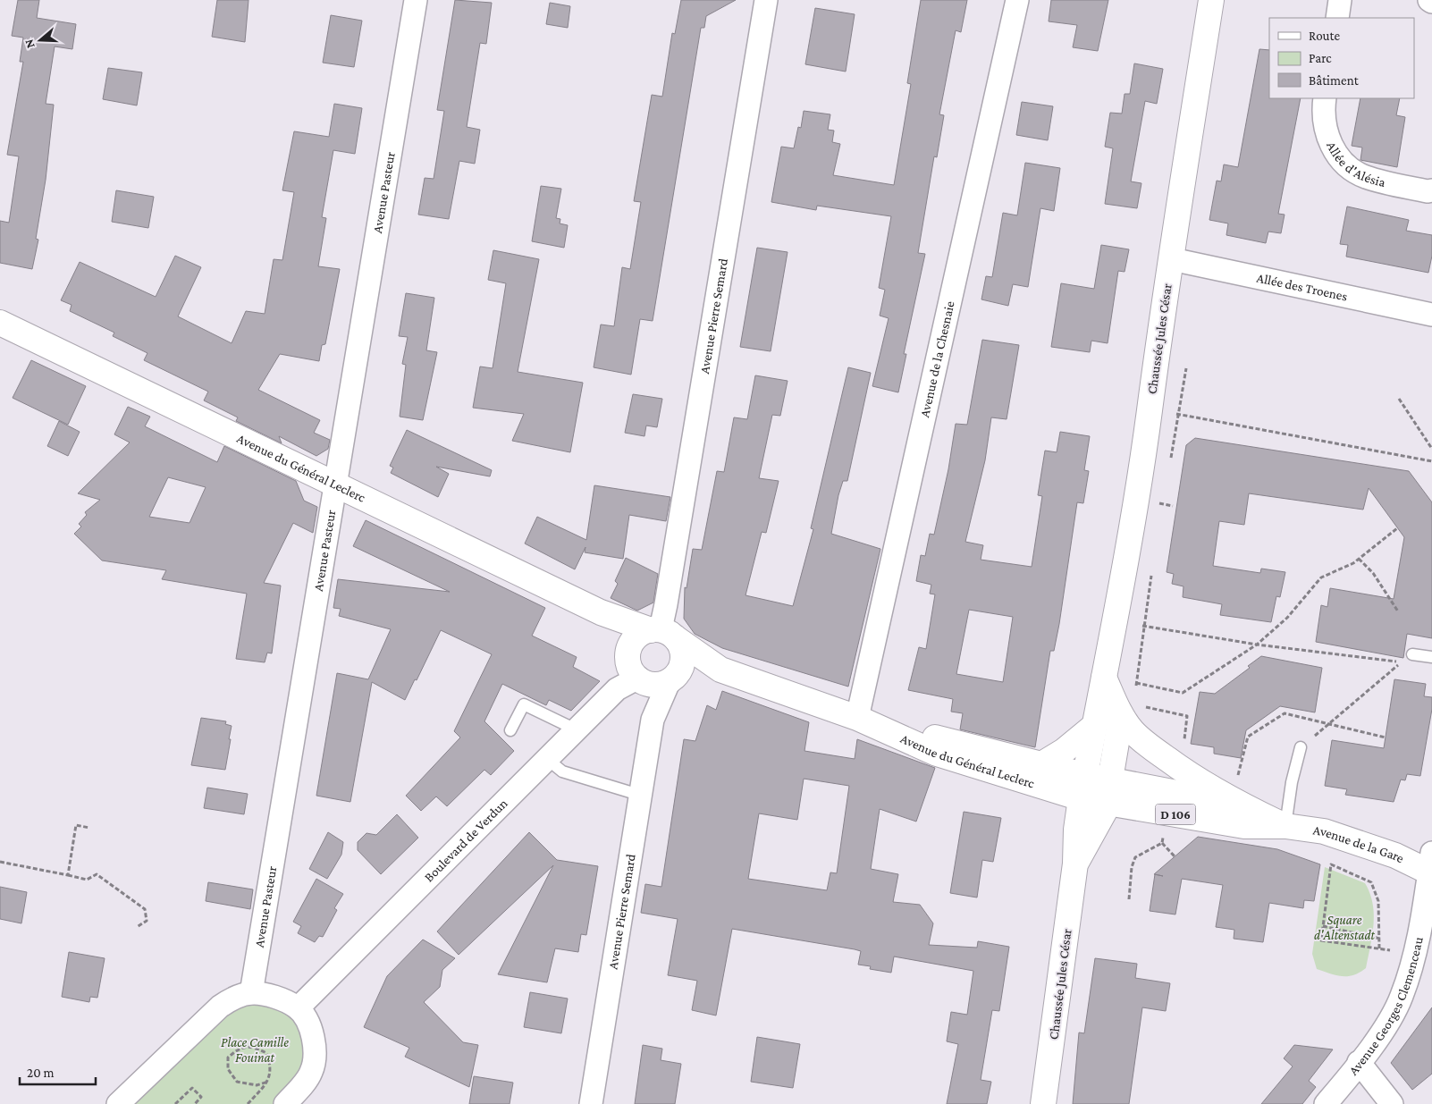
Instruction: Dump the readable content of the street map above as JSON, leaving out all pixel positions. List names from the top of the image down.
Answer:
{
  "streets": {
    "main road": [
      "Chaussée Jules César",
      "Avenue du Général Leclerc",
      "D 106",
      "Avenue de la Gare"
    ],
    "street": [
      "Allée d'Alésia",
      "Avenue Pasteur",
      "Allée des Troenes",
      "Avenue Pierre Semard",
      "Avenue de la Chesnaie",
      "Boulevard de Verdun",
      "Avenue Georges Clemenceau"
    ]
  },
  "crossings": [
    ["Avenue Pasteur", "Avenue du Général Leclerc"],
    ["Allée des Troenes", "Chaussée Jules César"],
    ["Avenue Pierre Semard", "Avenue du Général Leclerc"],
    ["Avenue Pierre Semard", "Boulevard de Verdun"],
    ["Chaussée Jules César", "Avenue du Général Leclerc"],
    ["Chaussée Jules César", "Avenue de la Gare"],
    ["Avenue de la Chesnaie", "Avenue du Général Leclerc"],
    ["Avenue du Général Leclerc", "Boulevard de Verdun"],
    ["Avenue du Général Leclerc", "Avenue de la Gare"],
    ["Avenue de la Gare", "Avenue Georges Clemenceau"]
  ],
  "parks": ["Square d'Altenstadt", "Place Camille Fouinat"],
  "legend": ["Route", "Parc", "Bâtiment"],
  "scale_bar": "20 m",
  "north": "left"
}
